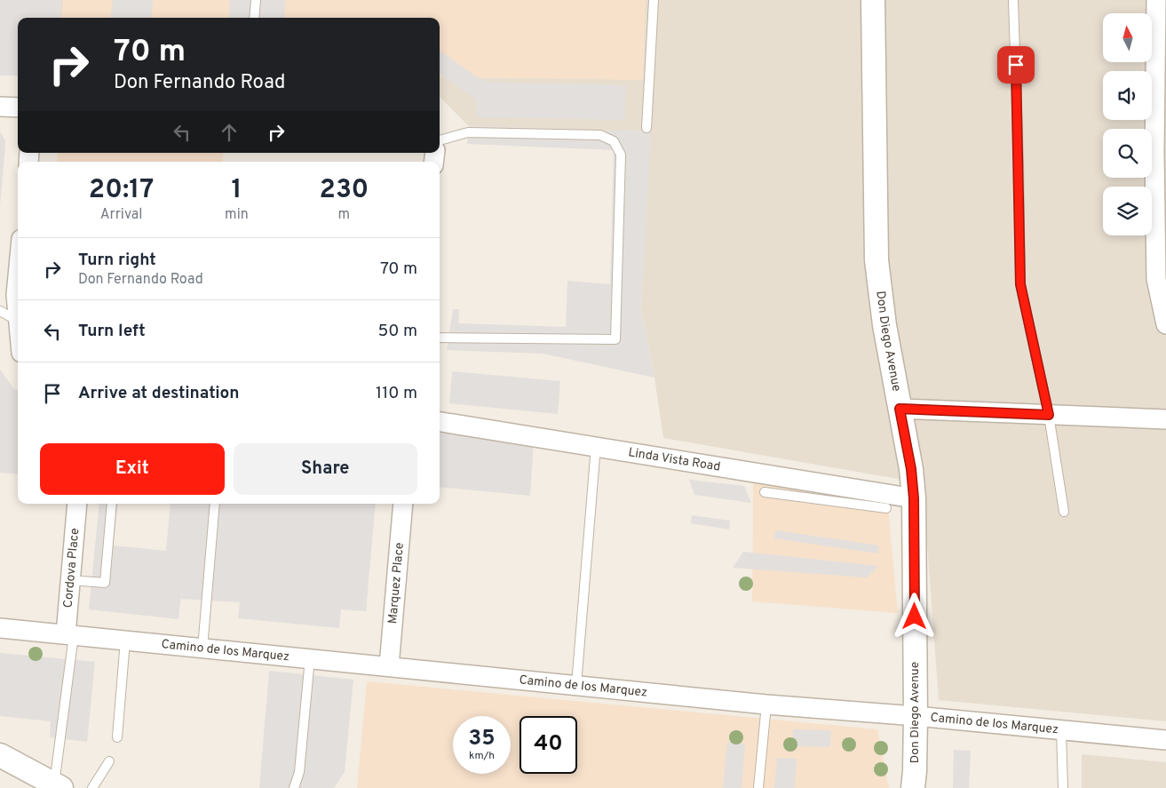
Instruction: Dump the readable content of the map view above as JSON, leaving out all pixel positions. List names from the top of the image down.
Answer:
{
  "streets": {
    "street": [
      "Don Diego Avenue",
      "Linda Vista Road",
      "Cordova Place",
      "Marquez Place",
      "Camino de los Marquez"
    ]
  },
  "crossings": [
    ["Don Diego Avenue", "Linda Vista Road"],
    ["Don Diego Avenue", "Camino de los Marquez"],
    ["Cordova Place", "Camino de los Marquez"],
    ["Marquez Place", "Camino de los Marquez"]
  ],
  "north": "top",
  "page": {
    "turn": ["70 m", "Don Fernando Road"],
    "eta": [
      "20:17",
      "Arrival",
      "1",
      "min",
      "230",
      "m"
    ],
    "list": [
      {
        "name": "Turn right",
        "note": "Don Fernando Road",
        "value": "70 m"
      },
      {
        "name": "Turn left",
        "value": "50 m"
      },
      {
        "name": "Arrive at destination",
        "value": "110 m"
      }
    ],
    "buttons": ["Exit", "Share"],
    "speed": "35 km/h",
    "limit": "40"
  }
}
